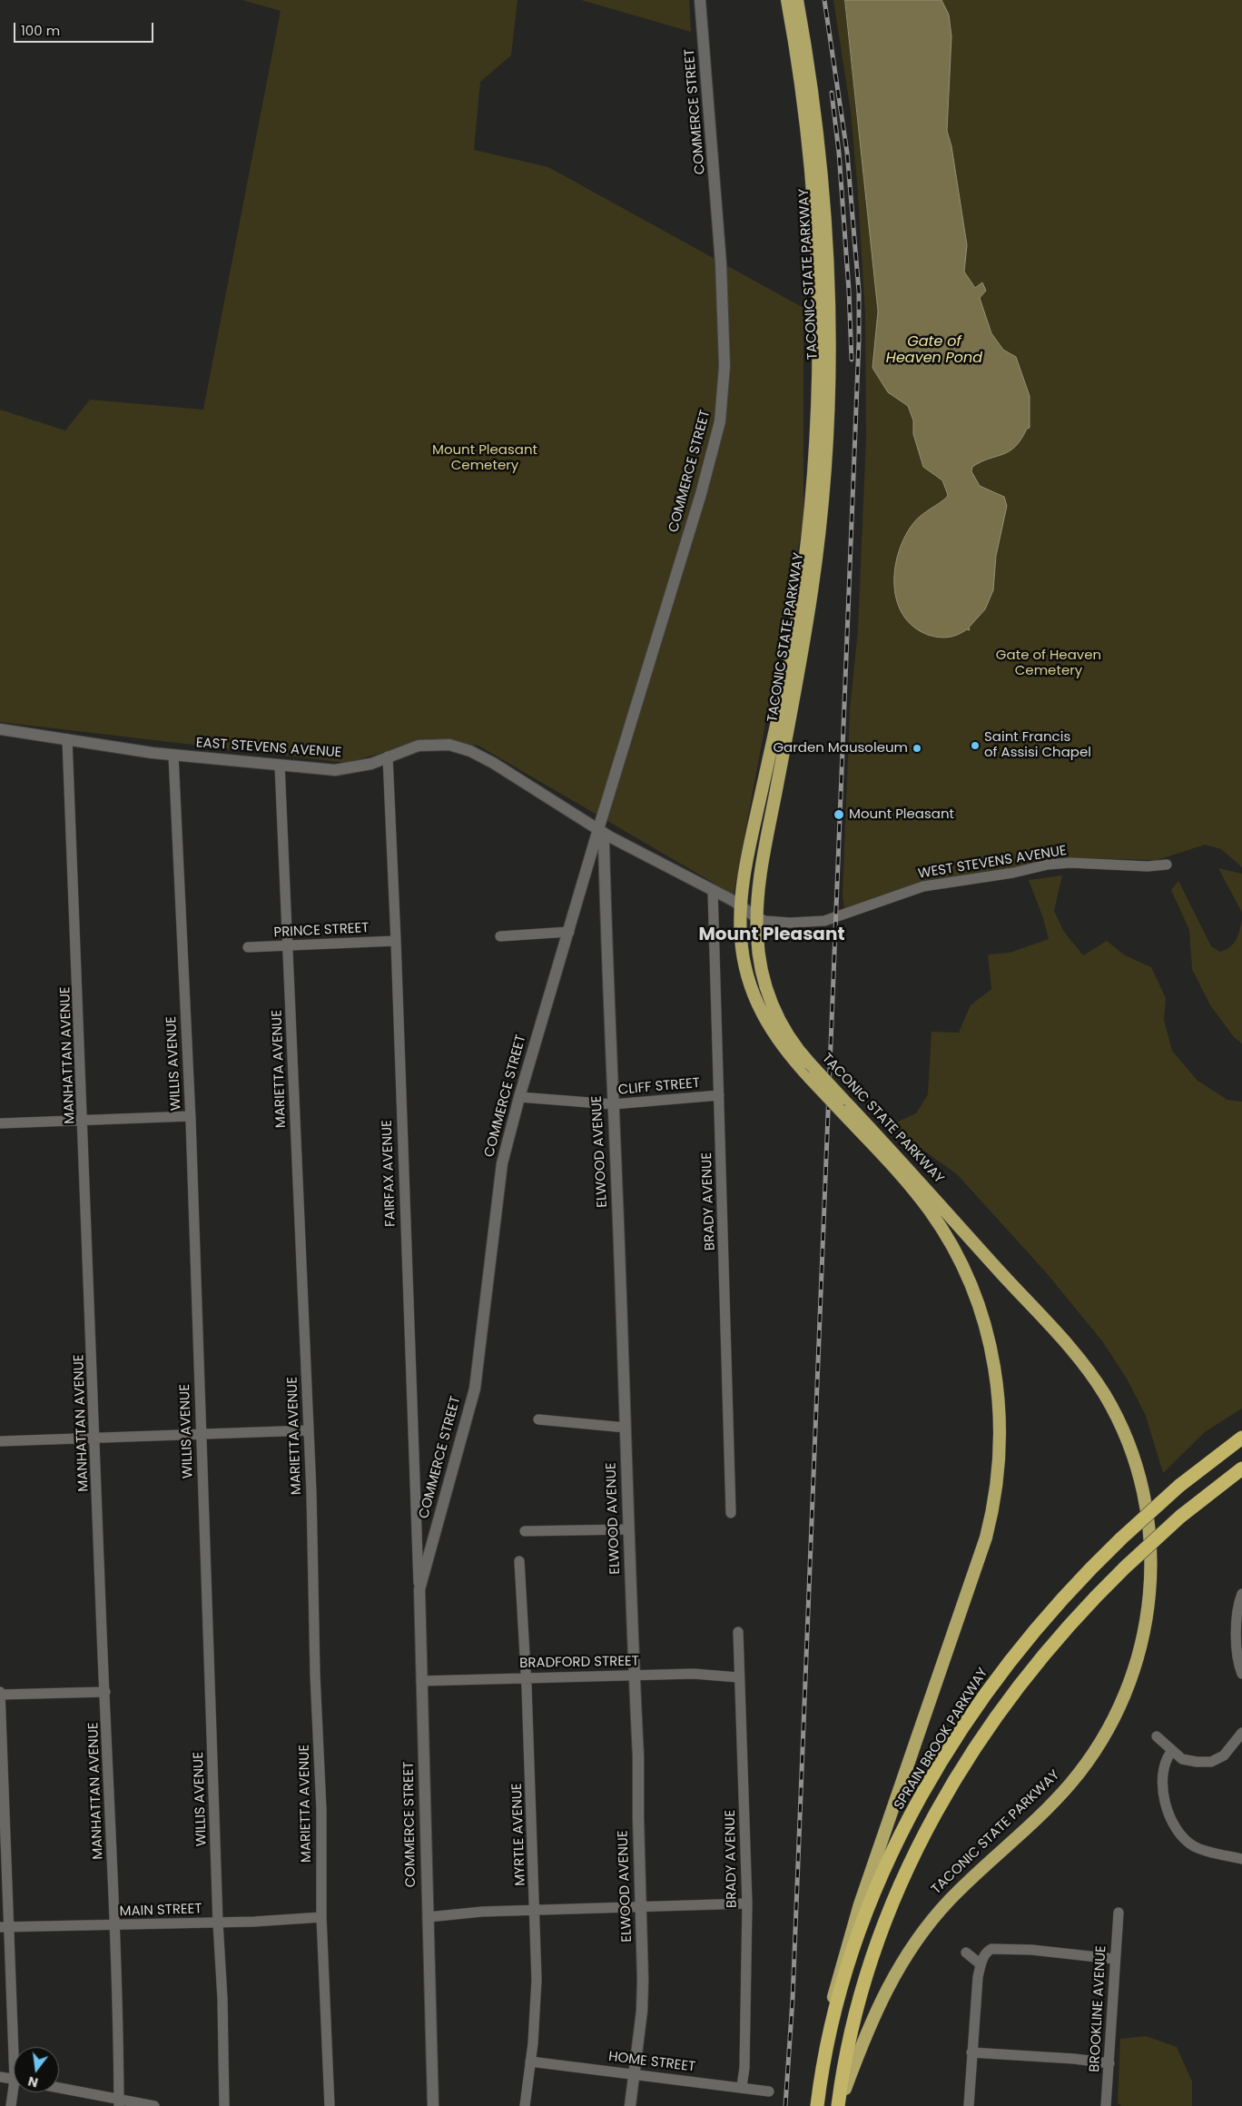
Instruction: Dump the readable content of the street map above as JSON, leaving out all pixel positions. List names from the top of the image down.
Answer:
{
  "streets": {
    "highway": ["TACONIC STATE PARKWAY", "SPRAIN BROOK PARKWAY"],
    "street": [
      "COMMERCE STREET",
      "EAST STEVENS AVENUE",
      "WEST STEVENS AVENUE",
      "PRINCE STREET",
      "MANHATTAN AVENUE",
      "WILLIS AVENUE",
      "MARIETTA AVENUE",
      "CLIFF STREET",
      "ELWOOD AVENUE",
      "FAIRFAX AVENUE",
      "BRADY AVENUE",
      "BRADFORD STREET",
      "MYRTLE AVENUE",
      "MAIN STREET",
      "BROOKLINE AVENUE",
      "HOME STREET"
    ]
  },
  "crossings": [
    ["COMMERCE STREET", "EAST STEVENS AVENUE"],
    ["COMMERCE STREET", "CLIFF STREET"],
    ["COMMERCE STREET", "ELWOOD AVENUE"],
    ["COMMERCE STREET", "FAIRFAX AVENUE"],
    ["COMMERCE STREET", "BRADFORD STREET"],
    ["TACONIC STATE PARKWAY", "EAST STEVENS AVENUE"],
    ["TACONIC STATE PARKWAY", "WEST STEVENS AVENUE"],
    ["TACONIC STATE PARKWAY", "SPRAIN BROOK PARKWAY"],
    ["EAST STEVENS AVENUE", "WEST STEVENS AVENUE"],
    ["EAST STEVENS AVENUE", "MANHATTAN AVENUE"],
    ["EAST STEVENS AVENUE", "WILLIS AVENUE"],
    ["EAST STEVENS AVENUE", "MARIETTA AVENUE"],
    ["EAST STEVENS AVENUE", "FAIRFAX AVENUE"],
    ["EAST STEVENS AVENUE", "BRADY AVENUE"],
    ["PRINCE STREET", "MARIETTA AVENUE"],
    ["PRINCE STREET", "FAIRFAX AVENUE"],
    ["MANHATTAN AVENUE", "MAIN STREET"],
    ["WILLIS AVENUE", "MAIN STREET"],
    ["MARIETTA AVENUE", "MAIN STREET"],
    ["CLIFF STREET", "ELWOOD AVENUE"],
    ["CLIFF STREET", "BRADY AVENUE"],
    ["ELWOOD AVENUE", "BRADFORD STREET"],
    ["ELWOOD AVENUE", "HOME STREET"],
    ["BRADY AVENUE", "BRADFORD STREET"],
    ["BRADY AVENUE", "HOME STREET"],
    ["BRADFORD STREET", "MYRTLE AVENUE"],
    ["MYRTLE AVENUE", "HOME STREET"]
  ],
  "districts": ["Mount Pleasant"],
  "water": ["Gate of Heaven Pond"],
  "parks": ["Mount Pleasant Cemetery", "Gate of Heaven Cemetery"],
  "places": ["Saint Francis of Assisi Chapel", "Garden Mausoleum", "Mount Pleasant"],
  "scale_bar": "100 m",
  "north": "bottom"
}
